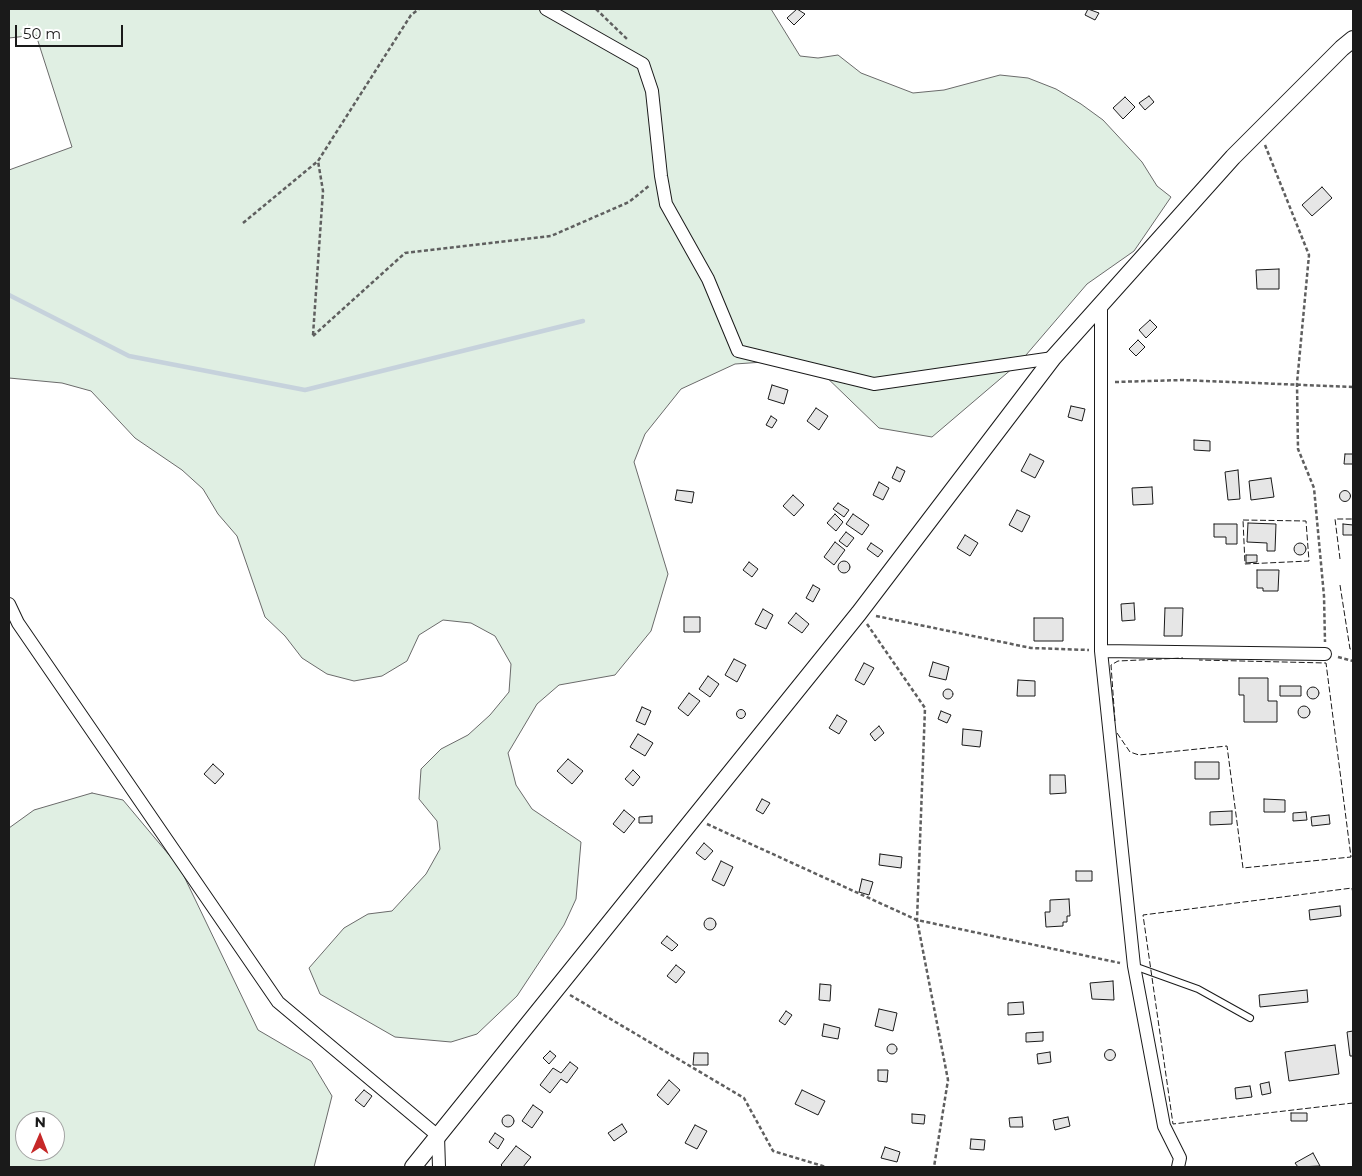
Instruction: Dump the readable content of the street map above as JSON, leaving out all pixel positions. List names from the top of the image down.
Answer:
{
  "scale_bar": "50 m",
  "north": "top"
}
